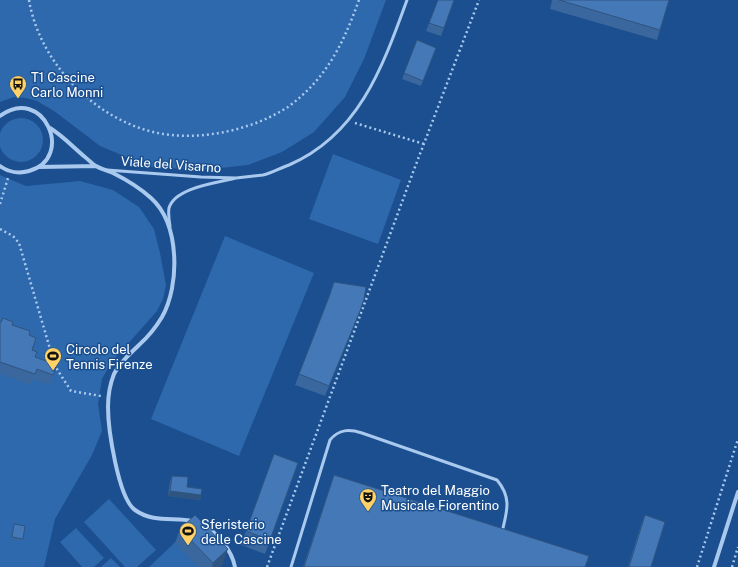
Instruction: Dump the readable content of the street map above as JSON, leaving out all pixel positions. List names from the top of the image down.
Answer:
{
  "streets": {
    "street": ["Viale del Visarno"]
  },
  "places": {
    "bus stop": ["T1 Cascine Carlo Monni"],
    "sports": ["Circolo del Tennis Firenze", "Sferisterio delle Cascine"],
    "theatre": ["Teatro del Maggio Musicale Fiorentino"]
  }
}
